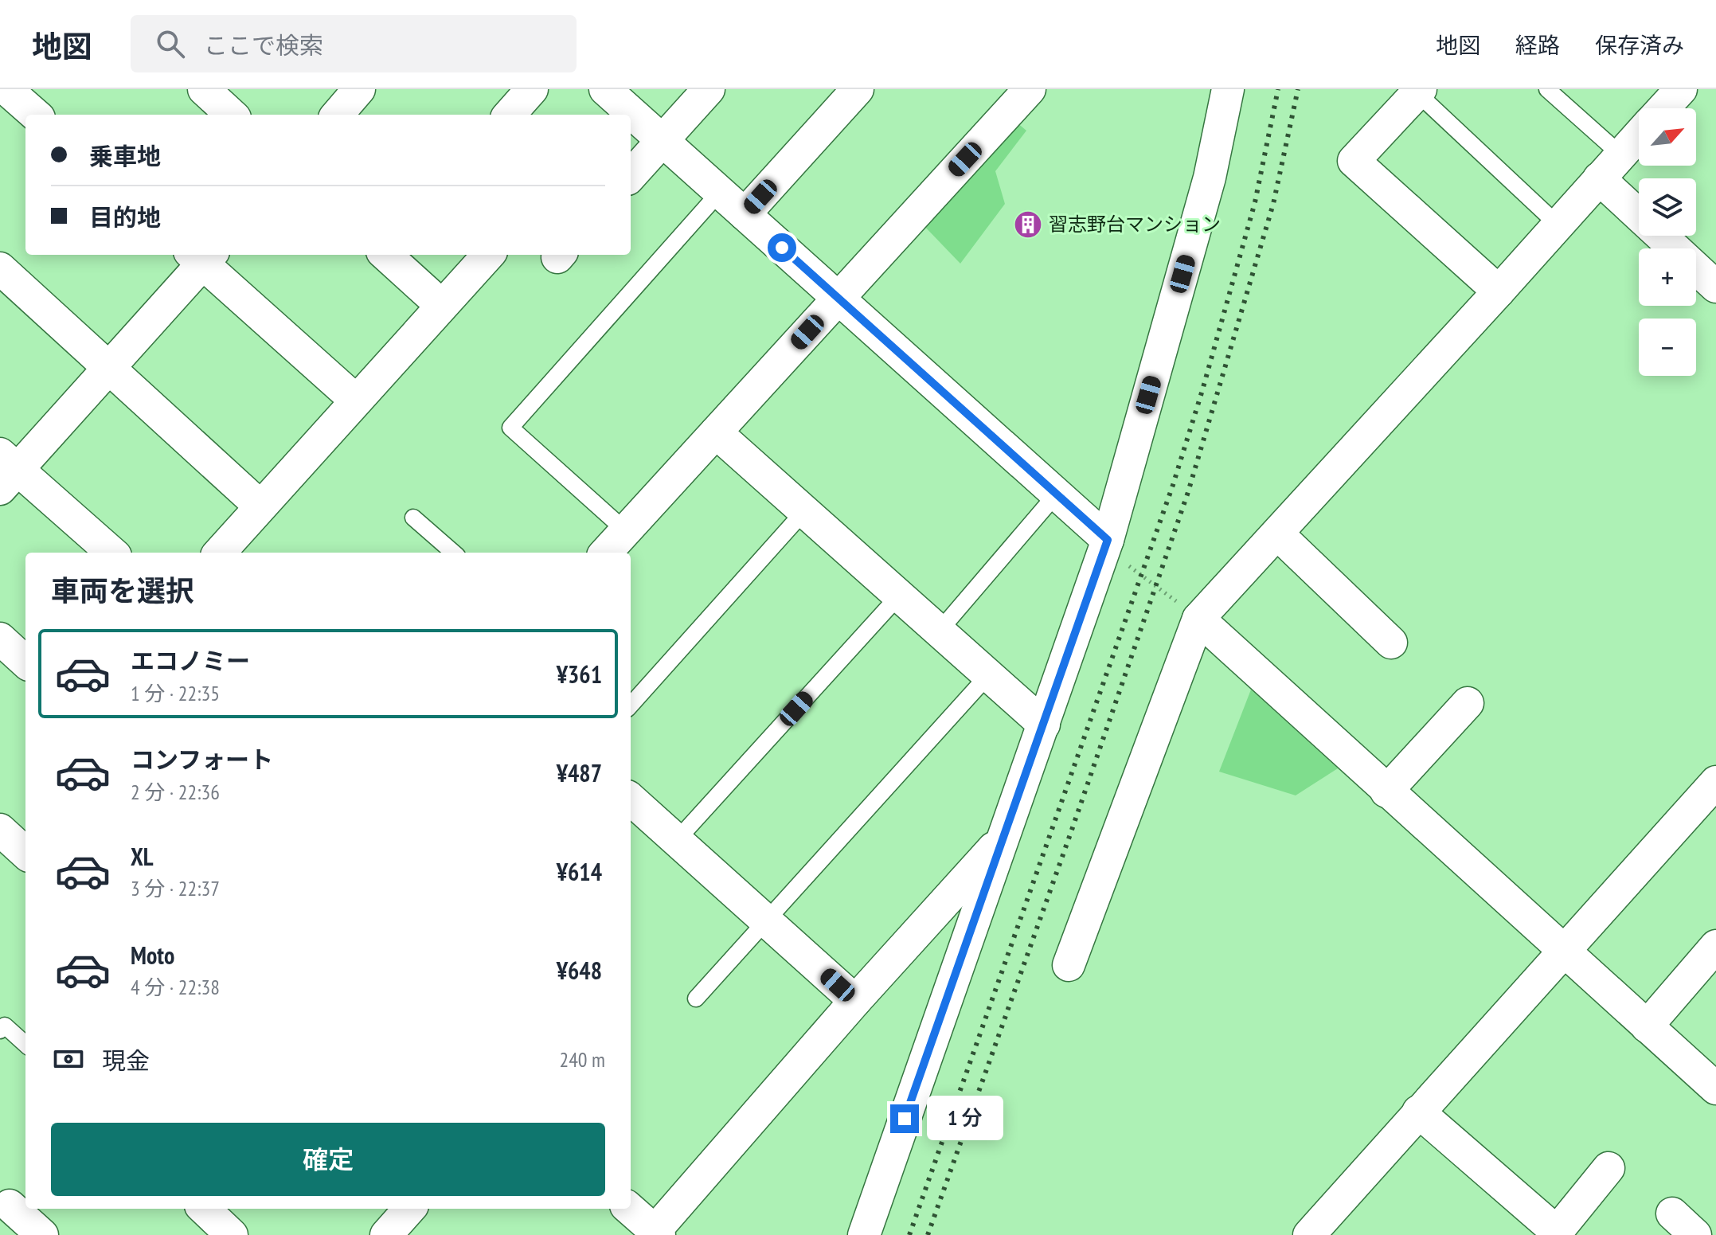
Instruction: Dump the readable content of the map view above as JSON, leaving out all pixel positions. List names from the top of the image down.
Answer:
{
  "places": {
    "building": ["習志野台マンション"]
  },
  "north": "top right",
  "page": {
    "header": "地図",
    "search": "ここで検索",
    "nav": ["地図", "経路", "保存済み"],
    "map_buttons": ["+", "−"],
    "banner": ["乗車地", "目的地"],
    "heading": "車両を選択",
    "list": [
      {
        "name": "エコノミー",
        "note": "1 分 · 22:35",
        "value": "¥361"
      },
      {
        "name": "コンフォート",
        "note": "2 分 · 22:36",
        "value": "¥487"
      },
      {
        "name": "XL",
        "note": "3 分 · 22:37",
        "value": "¥614"
      },
      {
        "name": "Moto",
        "note": "4 分 · 22:38",
        "value": "¥648"
      }
    ],
    "pay": ["現金", "240 m"],
    "bubble": "1 分",
    "buttons": "確定"
  }
}
